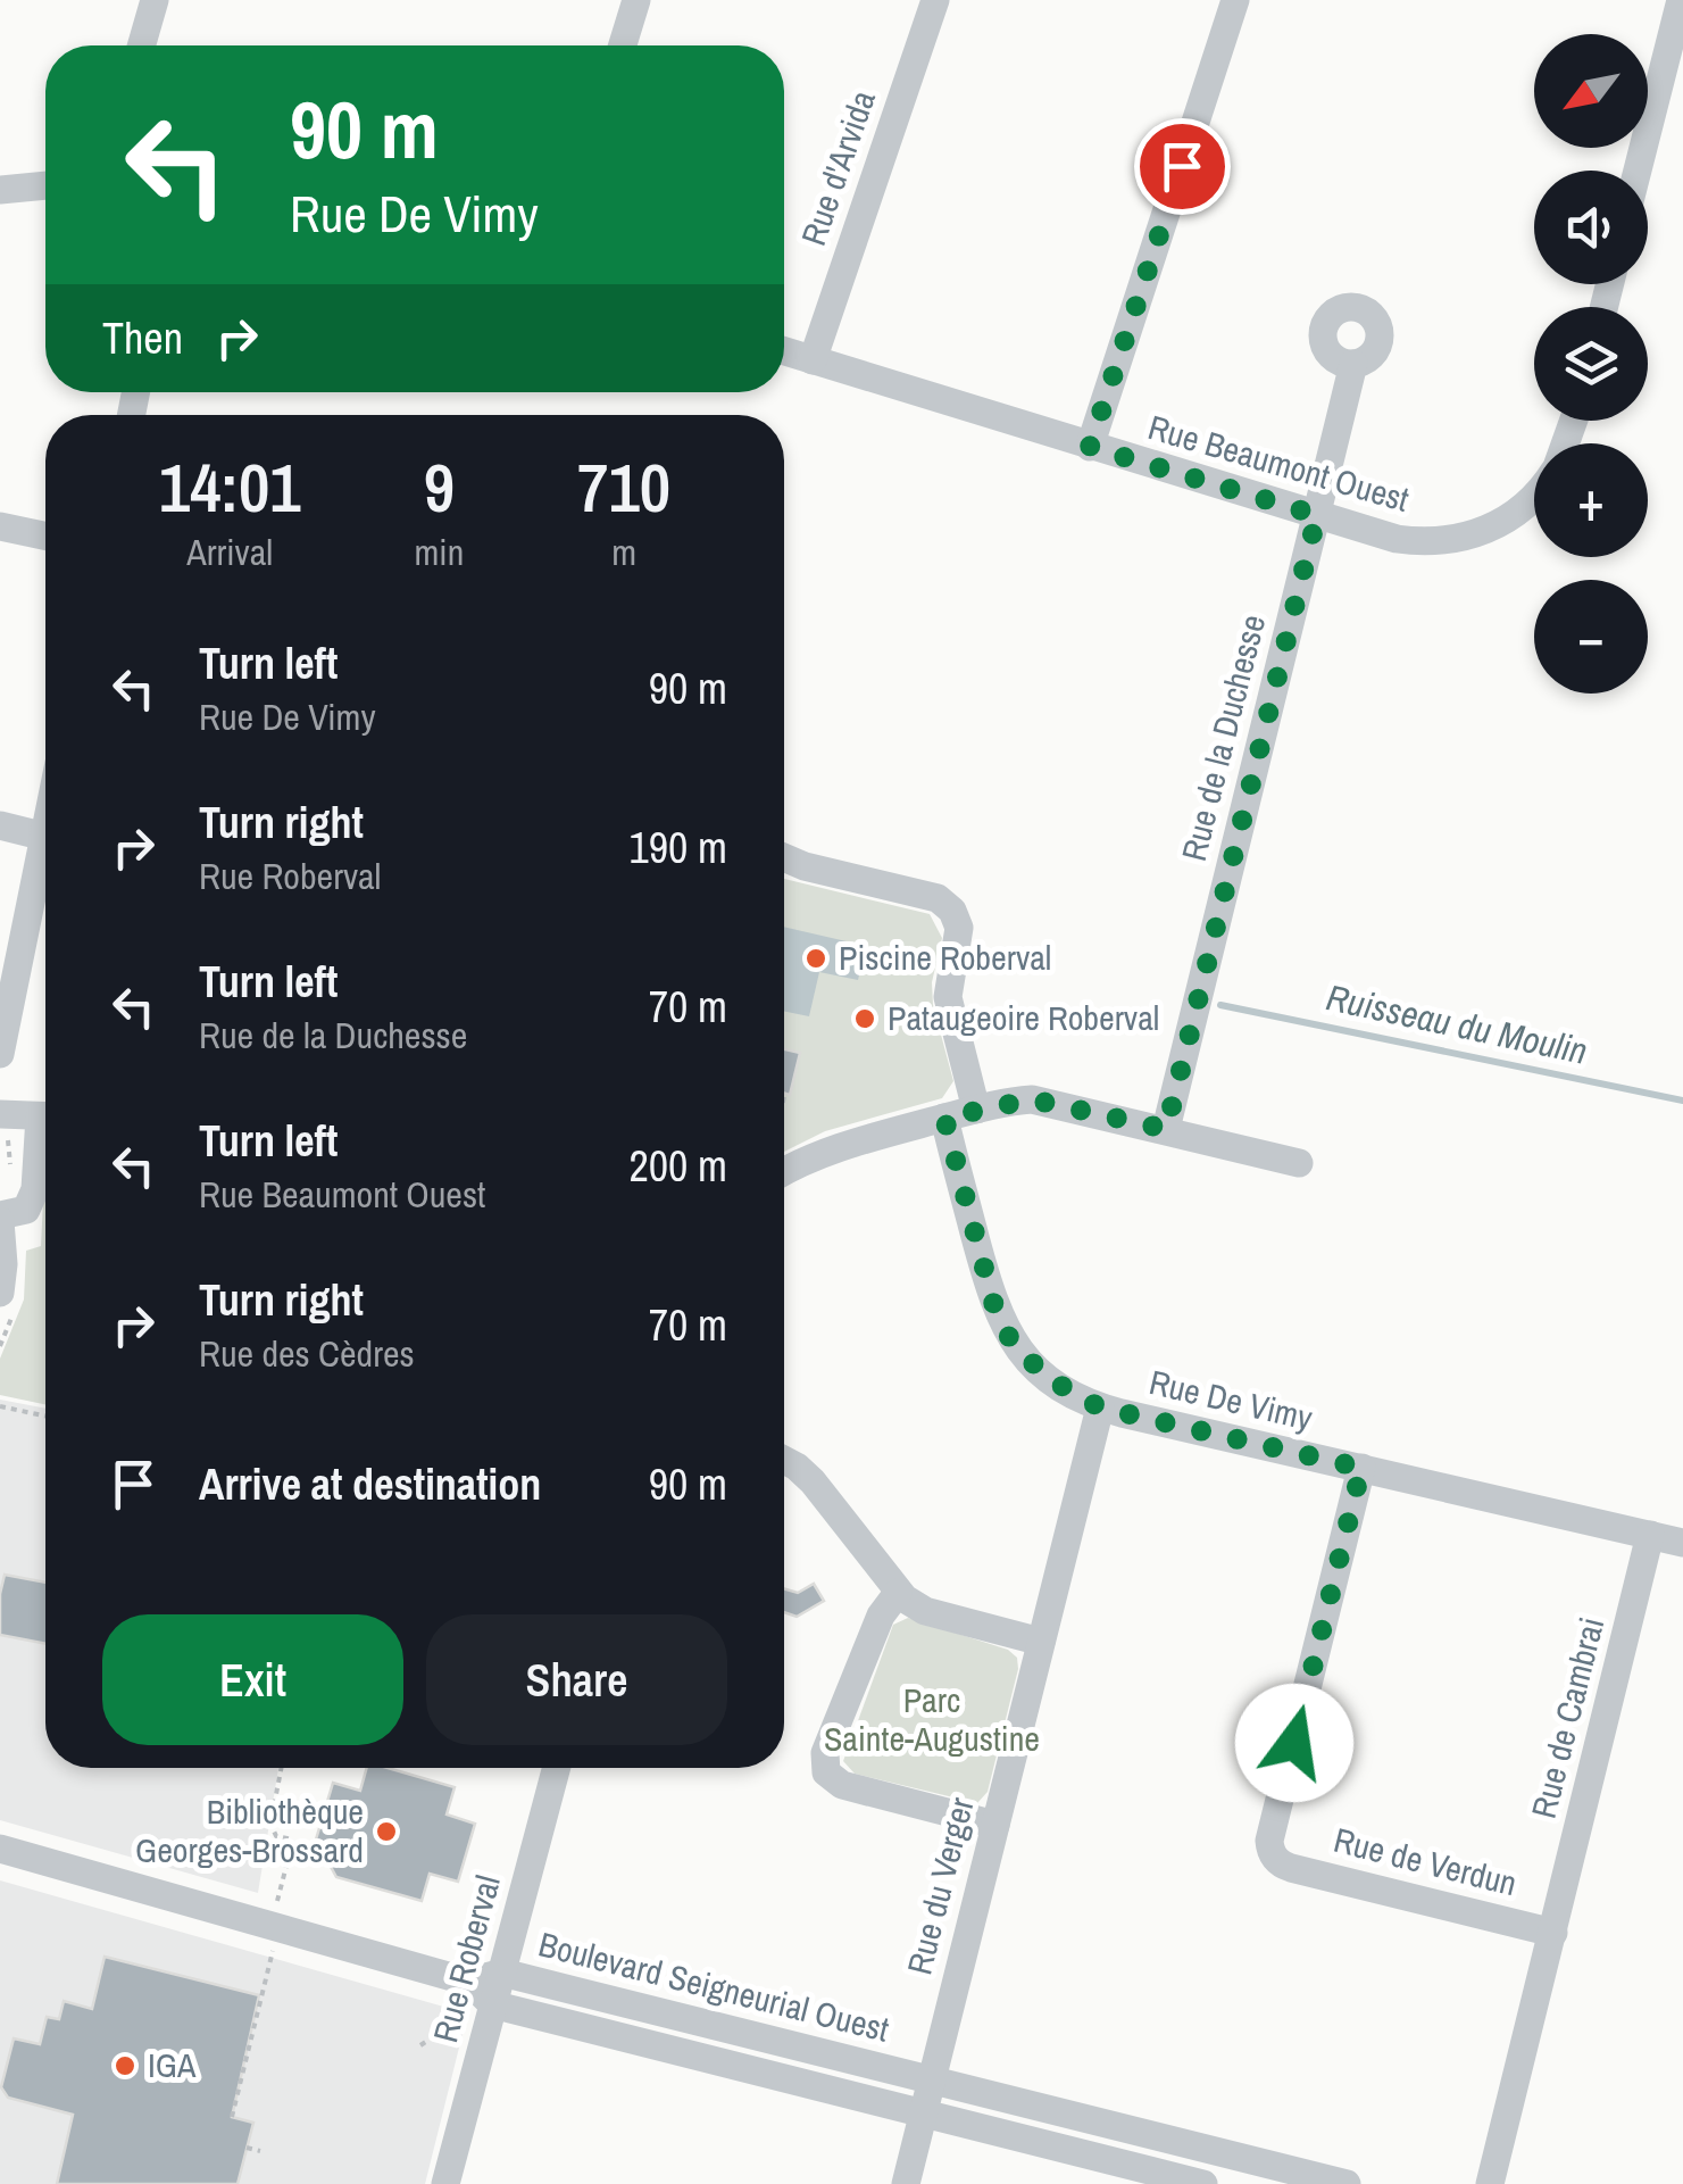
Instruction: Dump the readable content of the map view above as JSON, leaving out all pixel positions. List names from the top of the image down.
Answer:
{
  "streets": {
    "street": [
      "Rue d'Arvida",
      "Rue Beaumont Ouest",
      "Rue de la Duchesse",
      "Rue De Vimy",
      "Rue de Cambrai",
      "Rue de Verdun",
      "Rue du Verger",
      "Rue Roberval",
      "Boulevard Seigneurial Ouest"
    ]
  },
  "crossings": [
    ["Rue d'Arvida", "Rue Beaumont Ouest"],
    ["Rue Beaumont Ouest", "Rue de la Duchesse"],
    ["Rue De Vimy", "Rue de Cambrai"],
    ["Rue De Vimy", "Rue de Verdun"],
    ["Rue De Vimy", "Rue du Verger"],
    ["Rue de Cambrai", "Rue de Verdun"],
    ["Rue du Verger", "Boulevard Seigneurial Ouest"],
    ["Rue Roberval", "Boulevard Seigneurial Ouest"]
  ],
  "water": ["Ruisseau du Moulin"],
  "parks": ["Parc Sainte-Augustine"],
  "places": [
    "Piscine Roberval",
    "Pataugeoire Roberval",
    "Bibliothèque Georges-Brossard",
    "IGA"
  ],
  "north": "bottom left",
  "page": {
    "map_buttons": ["+", "−"],
    "turn": ["90 m", "Rue De Vimy"],
    "then": "Then",
    "eta": [
      "14:01",
      "Arrival",
      "9",
      "min",
      "710",
      "m"
    ],
    "list": [
      {
        "name": "Turn left",
        "note": "Rue De Vimy",
        "value": "90 m"
      },
      {
        "name": "Turn right",
        "note": "Rue Roberval",
        "value": "190 m"
      },
      {
        "name": "Turn left",
        "note": "Rue de la Duchesse",
        "value": "70 m"
      },
      {
        "name": "Turn left",
        "note": "Rue Beaumont Ouest",
        "value": "200 m"
      },
      {
        "name": "Turn right",
        "note": "Rue des Cèdres",
        "value": "70 m"
      },
      {
        "name": "Arrive at destination",
        "value": "90 m"
      }
    ],
    "buttons": ["Exit", "Share"]
  }
}
